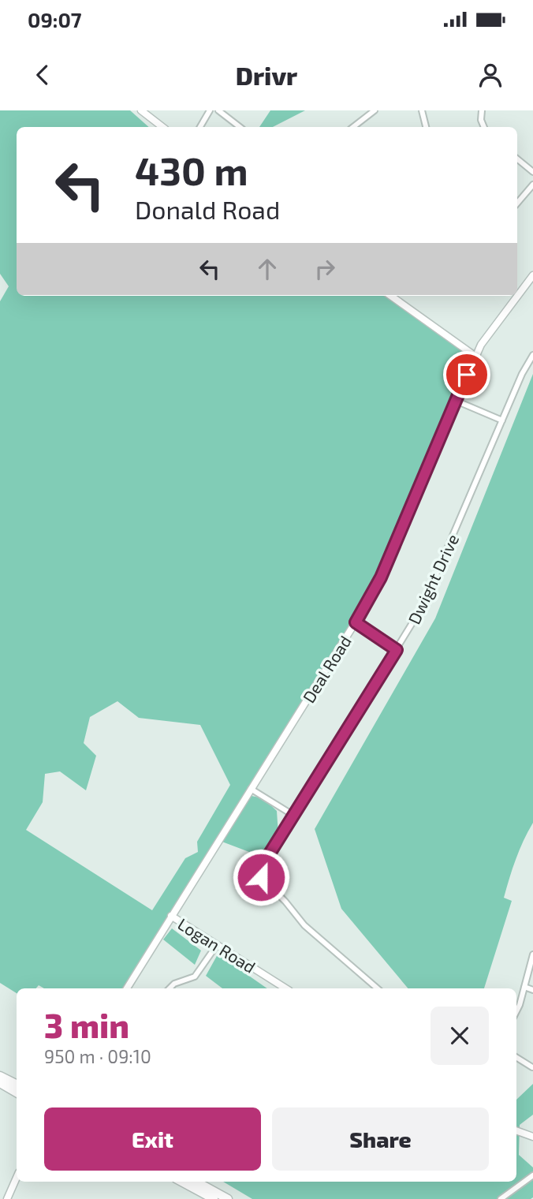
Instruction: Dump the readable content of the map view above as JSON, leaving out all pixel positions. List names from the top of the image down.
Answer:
{
  "streets": {
    "street": ["Dwight Drive", "Deal Road", "Logan Road"]
  },
  "crossings": [
    ["Deal Road", "Logan Road"]
  ],
  "page": {
    "status": "09:07",
    "header": "Drivr",
    "turn": ["430 m", "Donald Road"],
    "heading": ["3 min", "950 m · 09:10"],
    "buttons": ["Exit", "Share"]
  }
}
